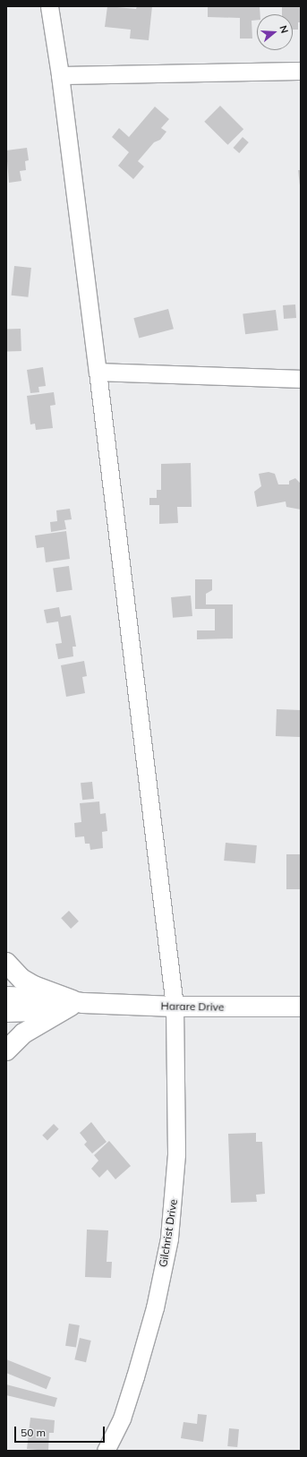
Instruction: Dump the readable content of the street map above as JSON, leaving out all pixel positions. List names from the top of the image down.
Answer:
{
  "streets": {
    "main road": ["Harare Drive"],
    "street": ["Gilchrist Drive"]
  },
  "crossings": [
    ["Harare Drive", "Gilchrist Drive"]
  ],
  "scale_bar": "50 m",
  "north": "right"
}
